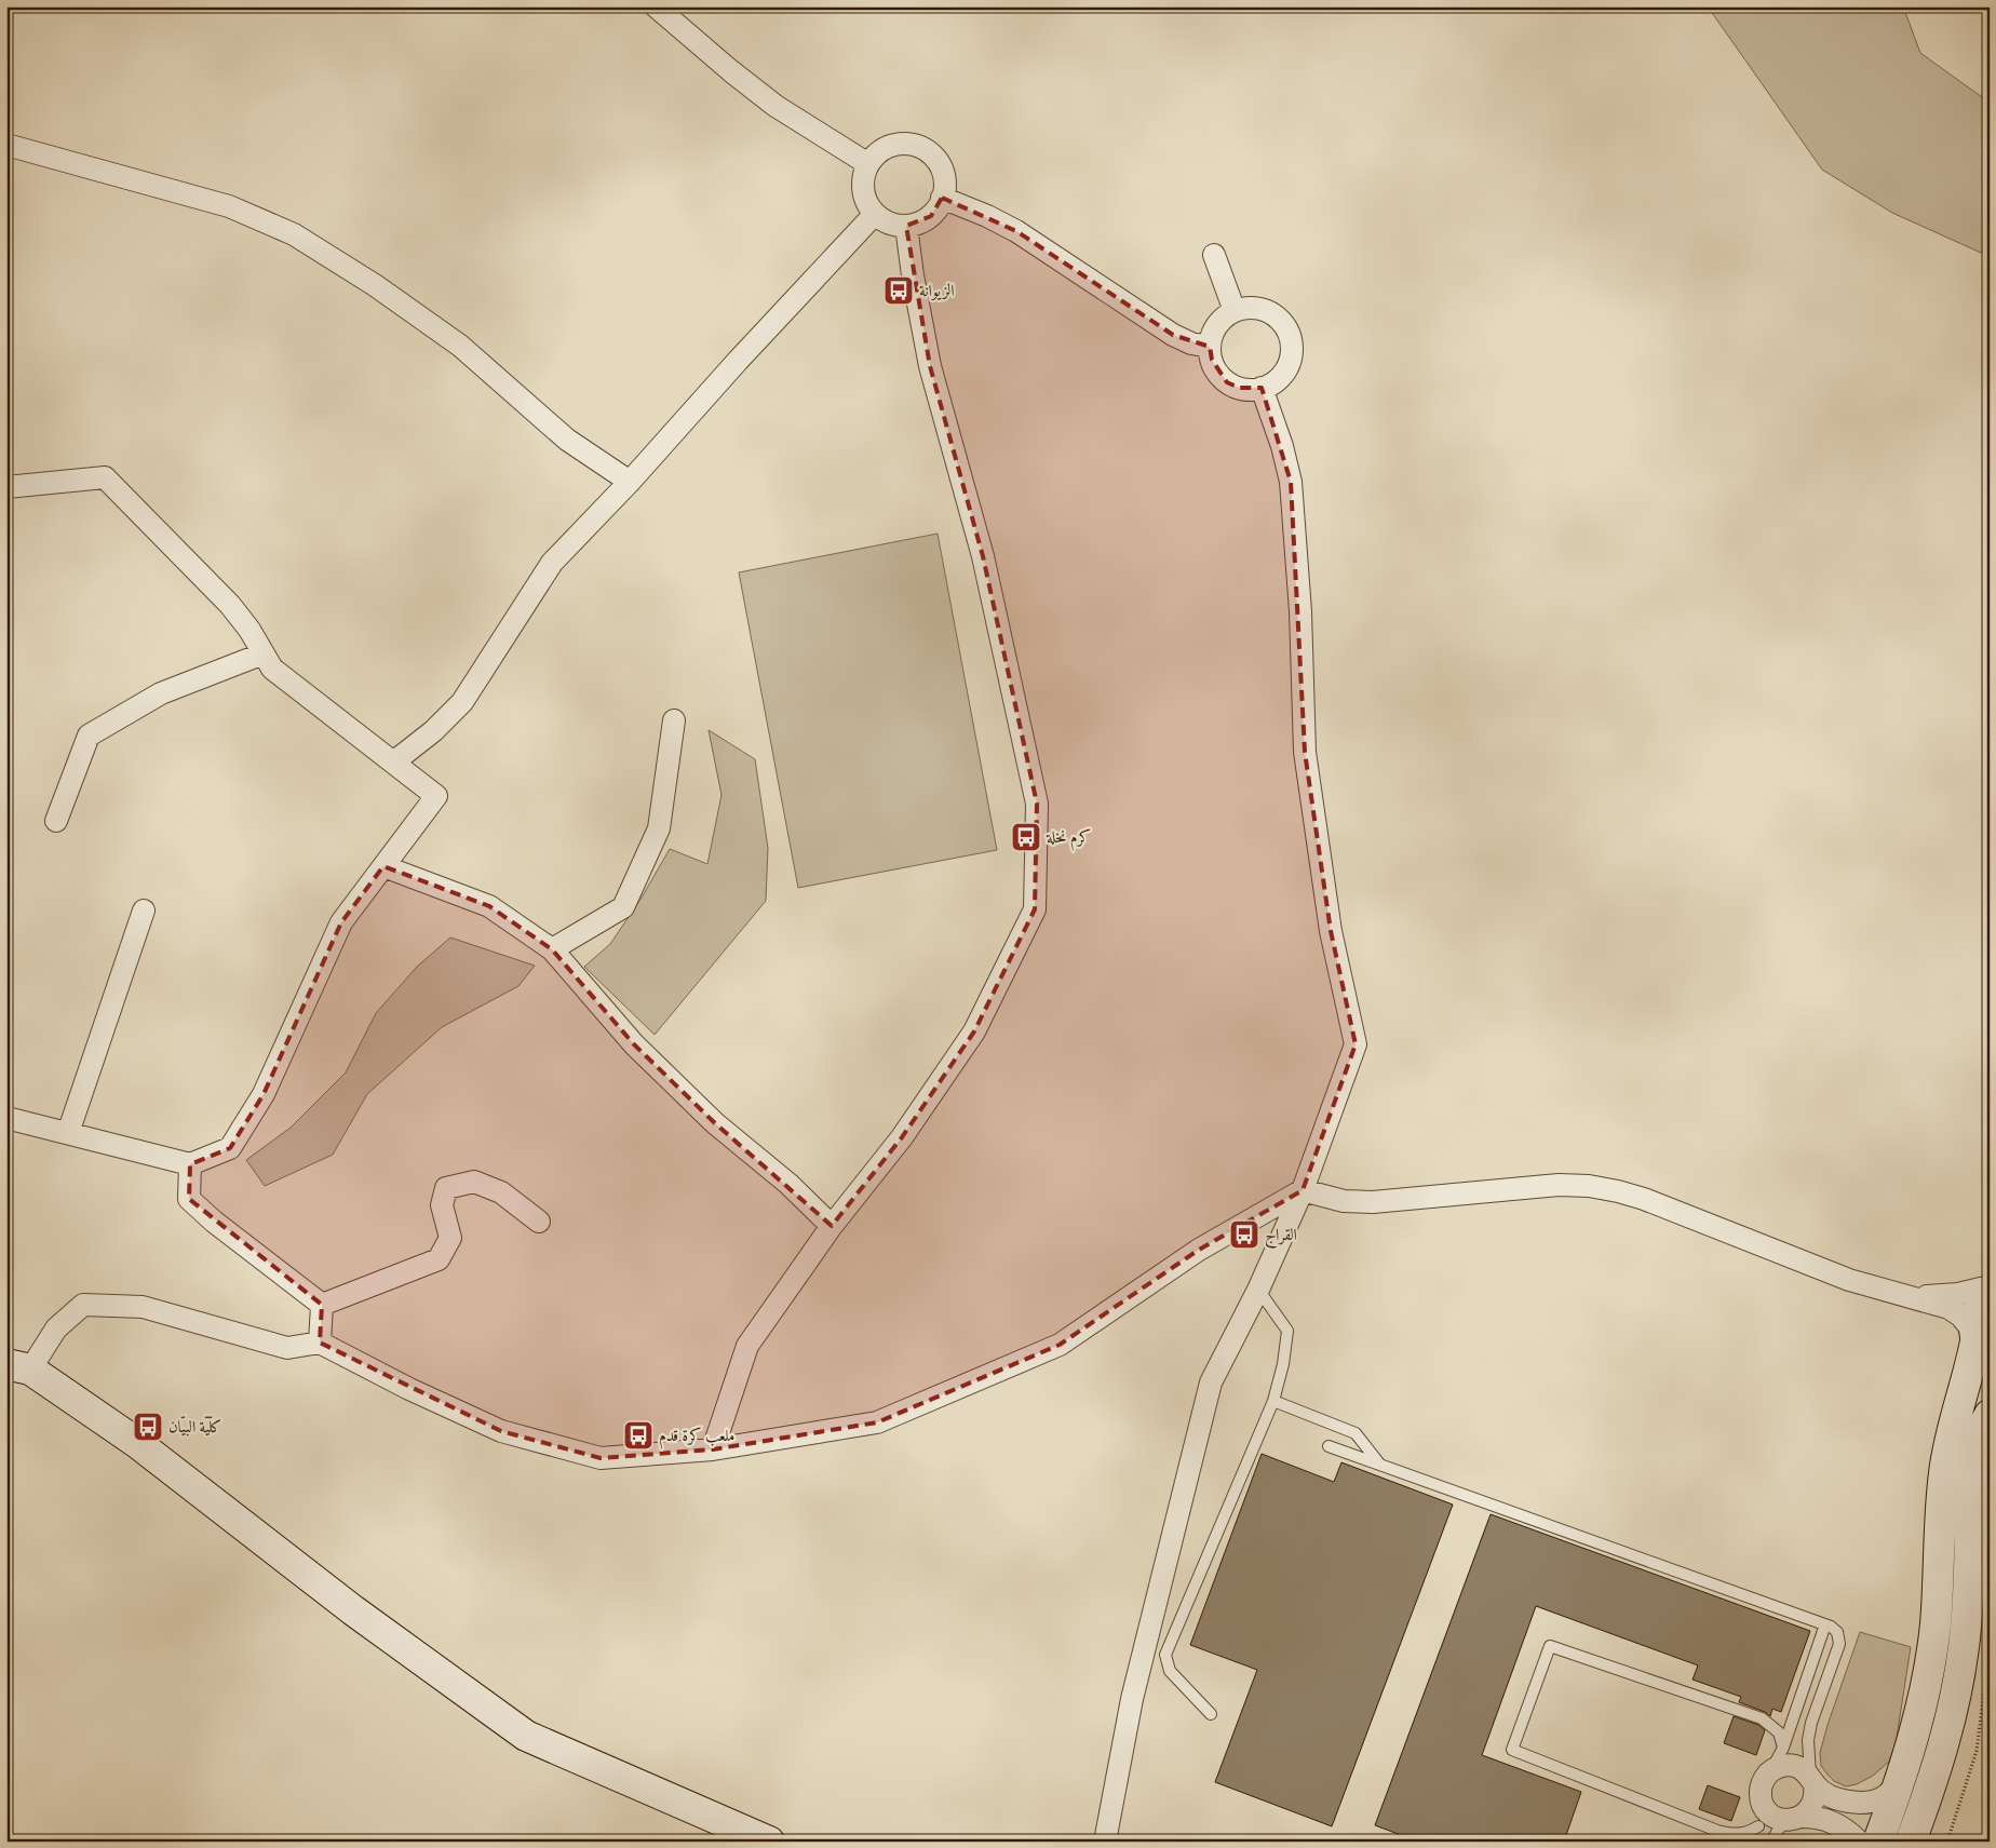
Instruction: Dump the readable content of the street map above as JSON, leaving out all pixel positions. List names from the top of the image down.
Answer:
{
  "places": {
    "bus stop": [
      "الزيوانة",
      "كرم نخلة",
      "القراج",
      "كلّيّة البيّان",
      "ملعب كرة قدم"
    ]
  }
}
